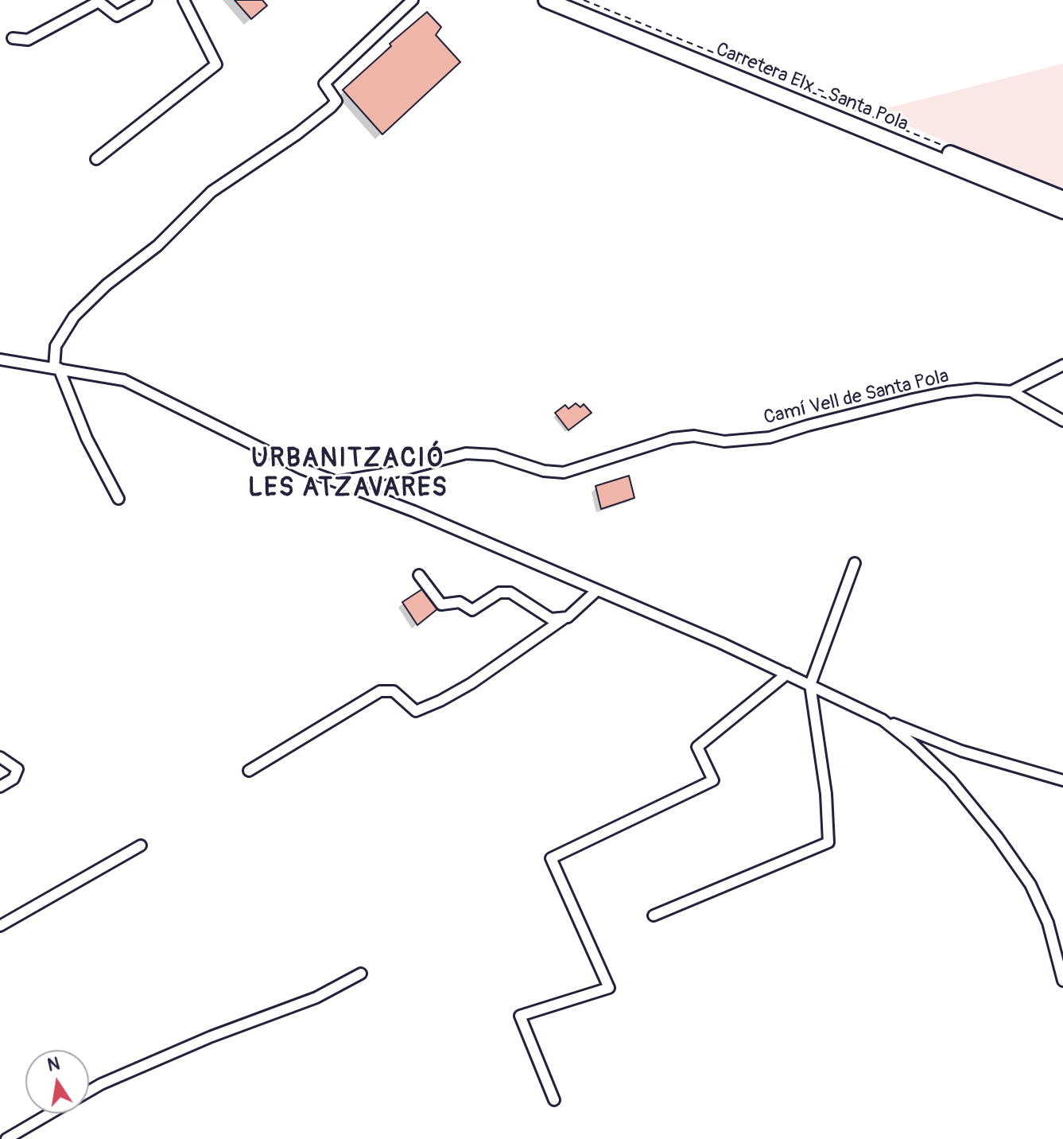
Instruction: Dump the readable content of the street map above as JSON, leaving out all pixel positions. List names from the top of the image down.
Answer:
{
  "streets": {
    "main road": ["Carretera Elx - Santa Pola"],
    "street": ["Camí Vell de Santa Pola"]
  },
  "districts": ["URBANITZACIÓ LES ATZAVARES"],
  "north": "top"
}
